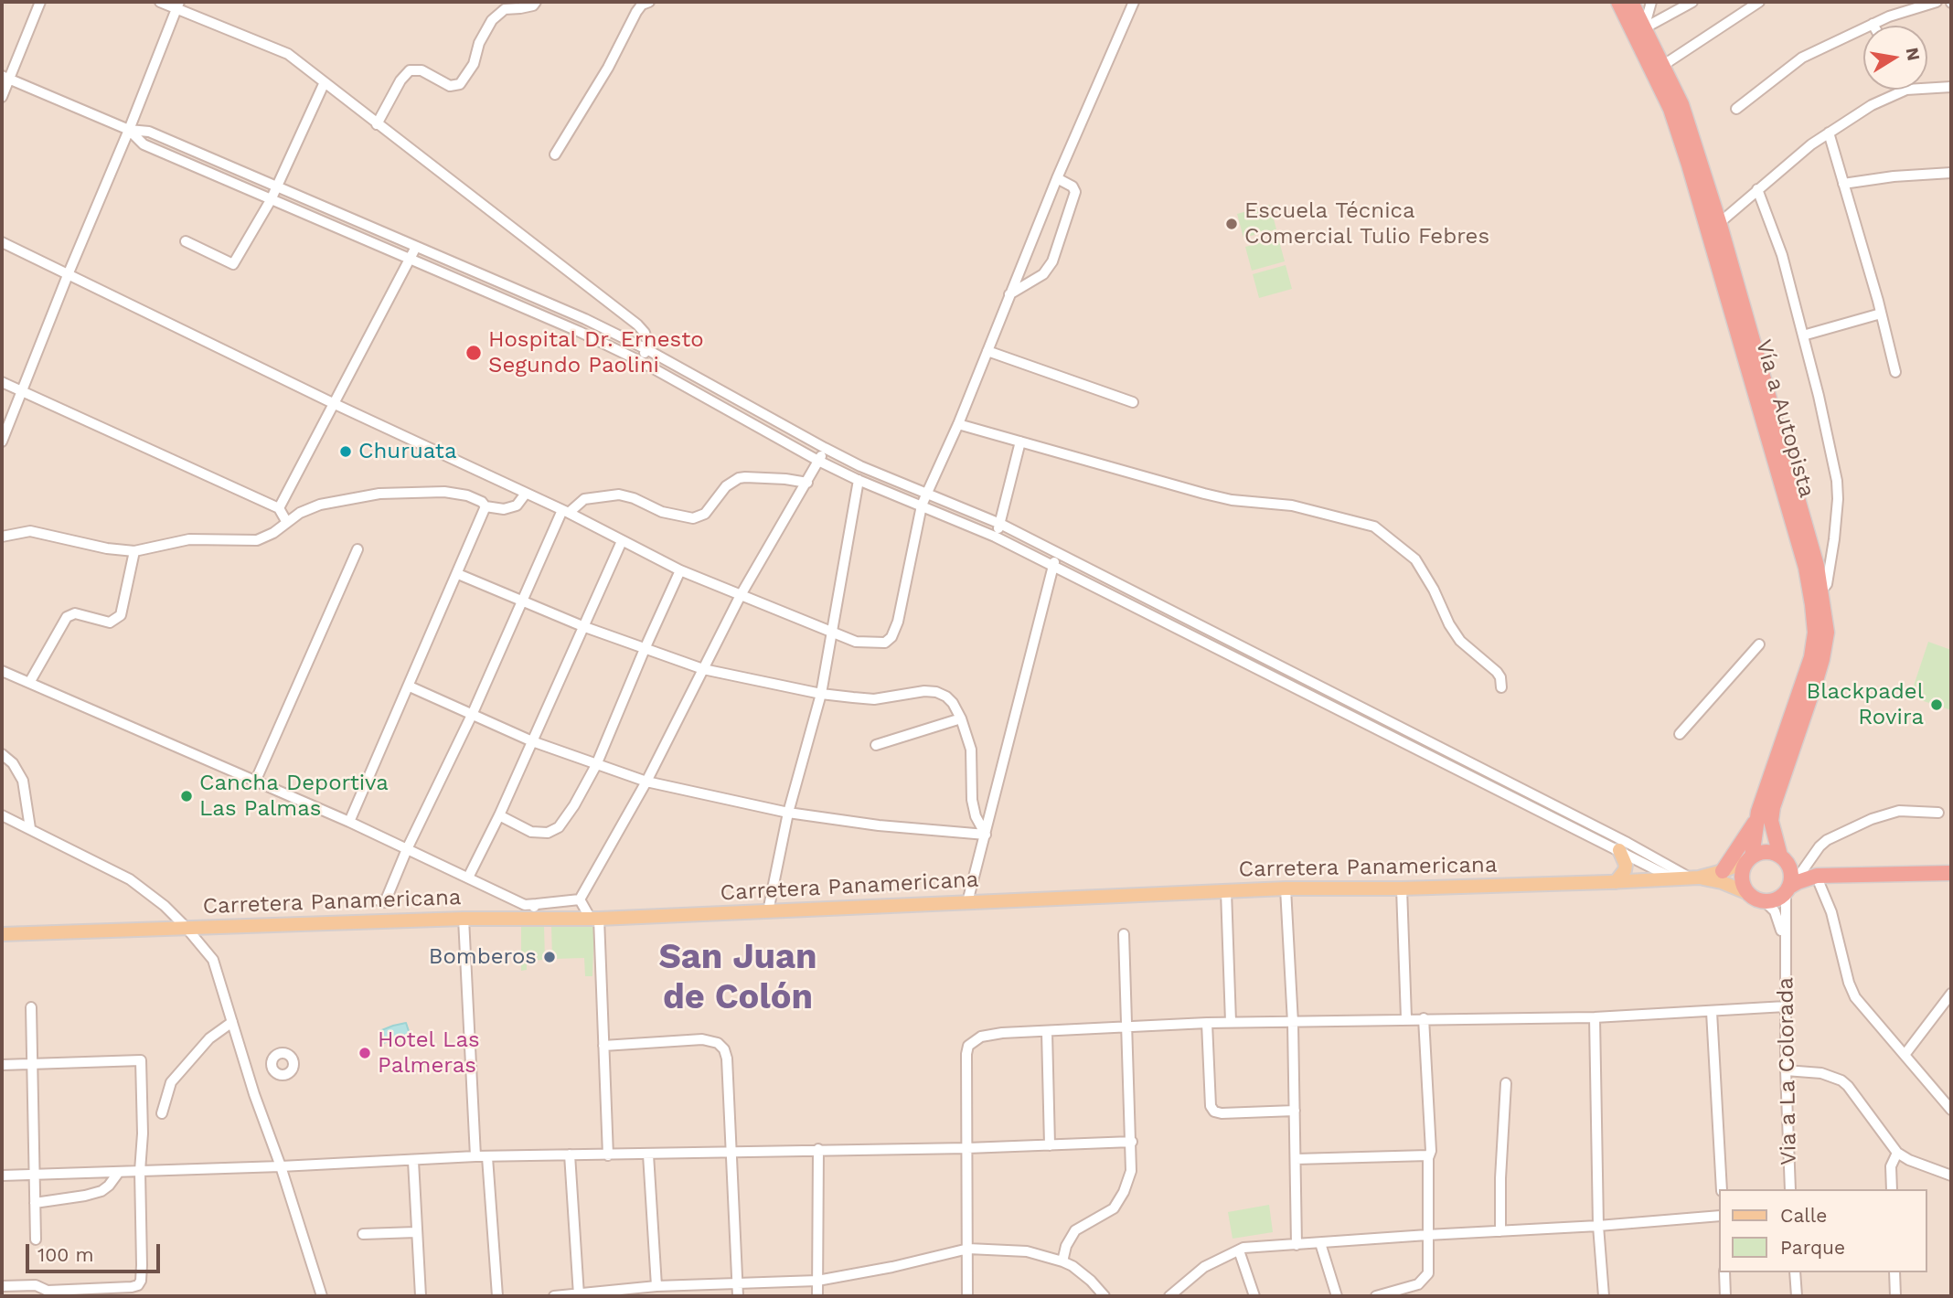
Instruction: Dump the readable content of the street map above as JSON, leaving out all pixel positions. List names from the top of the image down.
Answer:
{
  "streets": {
    "highway": ["Vía a Autopista"],
    "main road": ["Carretera Panamericana"],
    "street": ["Via a La Colorada"]
  },
  "crossings": [
    ["Vía a Autopista", "Carretera Panamericana"],
    ["Vía a Autopista", "Via a La Colorada"],
    ["Carretera Panamericana", "Via a La Colorada"]
  ],
  "districts": ["San Juan de Colón"],
  "places": [
    "Escuela Técnica Comercial Tulio Febres",
    "Hospital Dr. Ernesto Segundo Paolini",
    "Churuata",
    "Blackpadel Rovira",
    "Cancha Deportiva Las Palmas",
    "Bomberos",
    "Hotel Las Palmeras"
  ],
  "legend": ["Calle", "Parque"],
  "scale_bar": "100 m",
  "north": "right"
}
